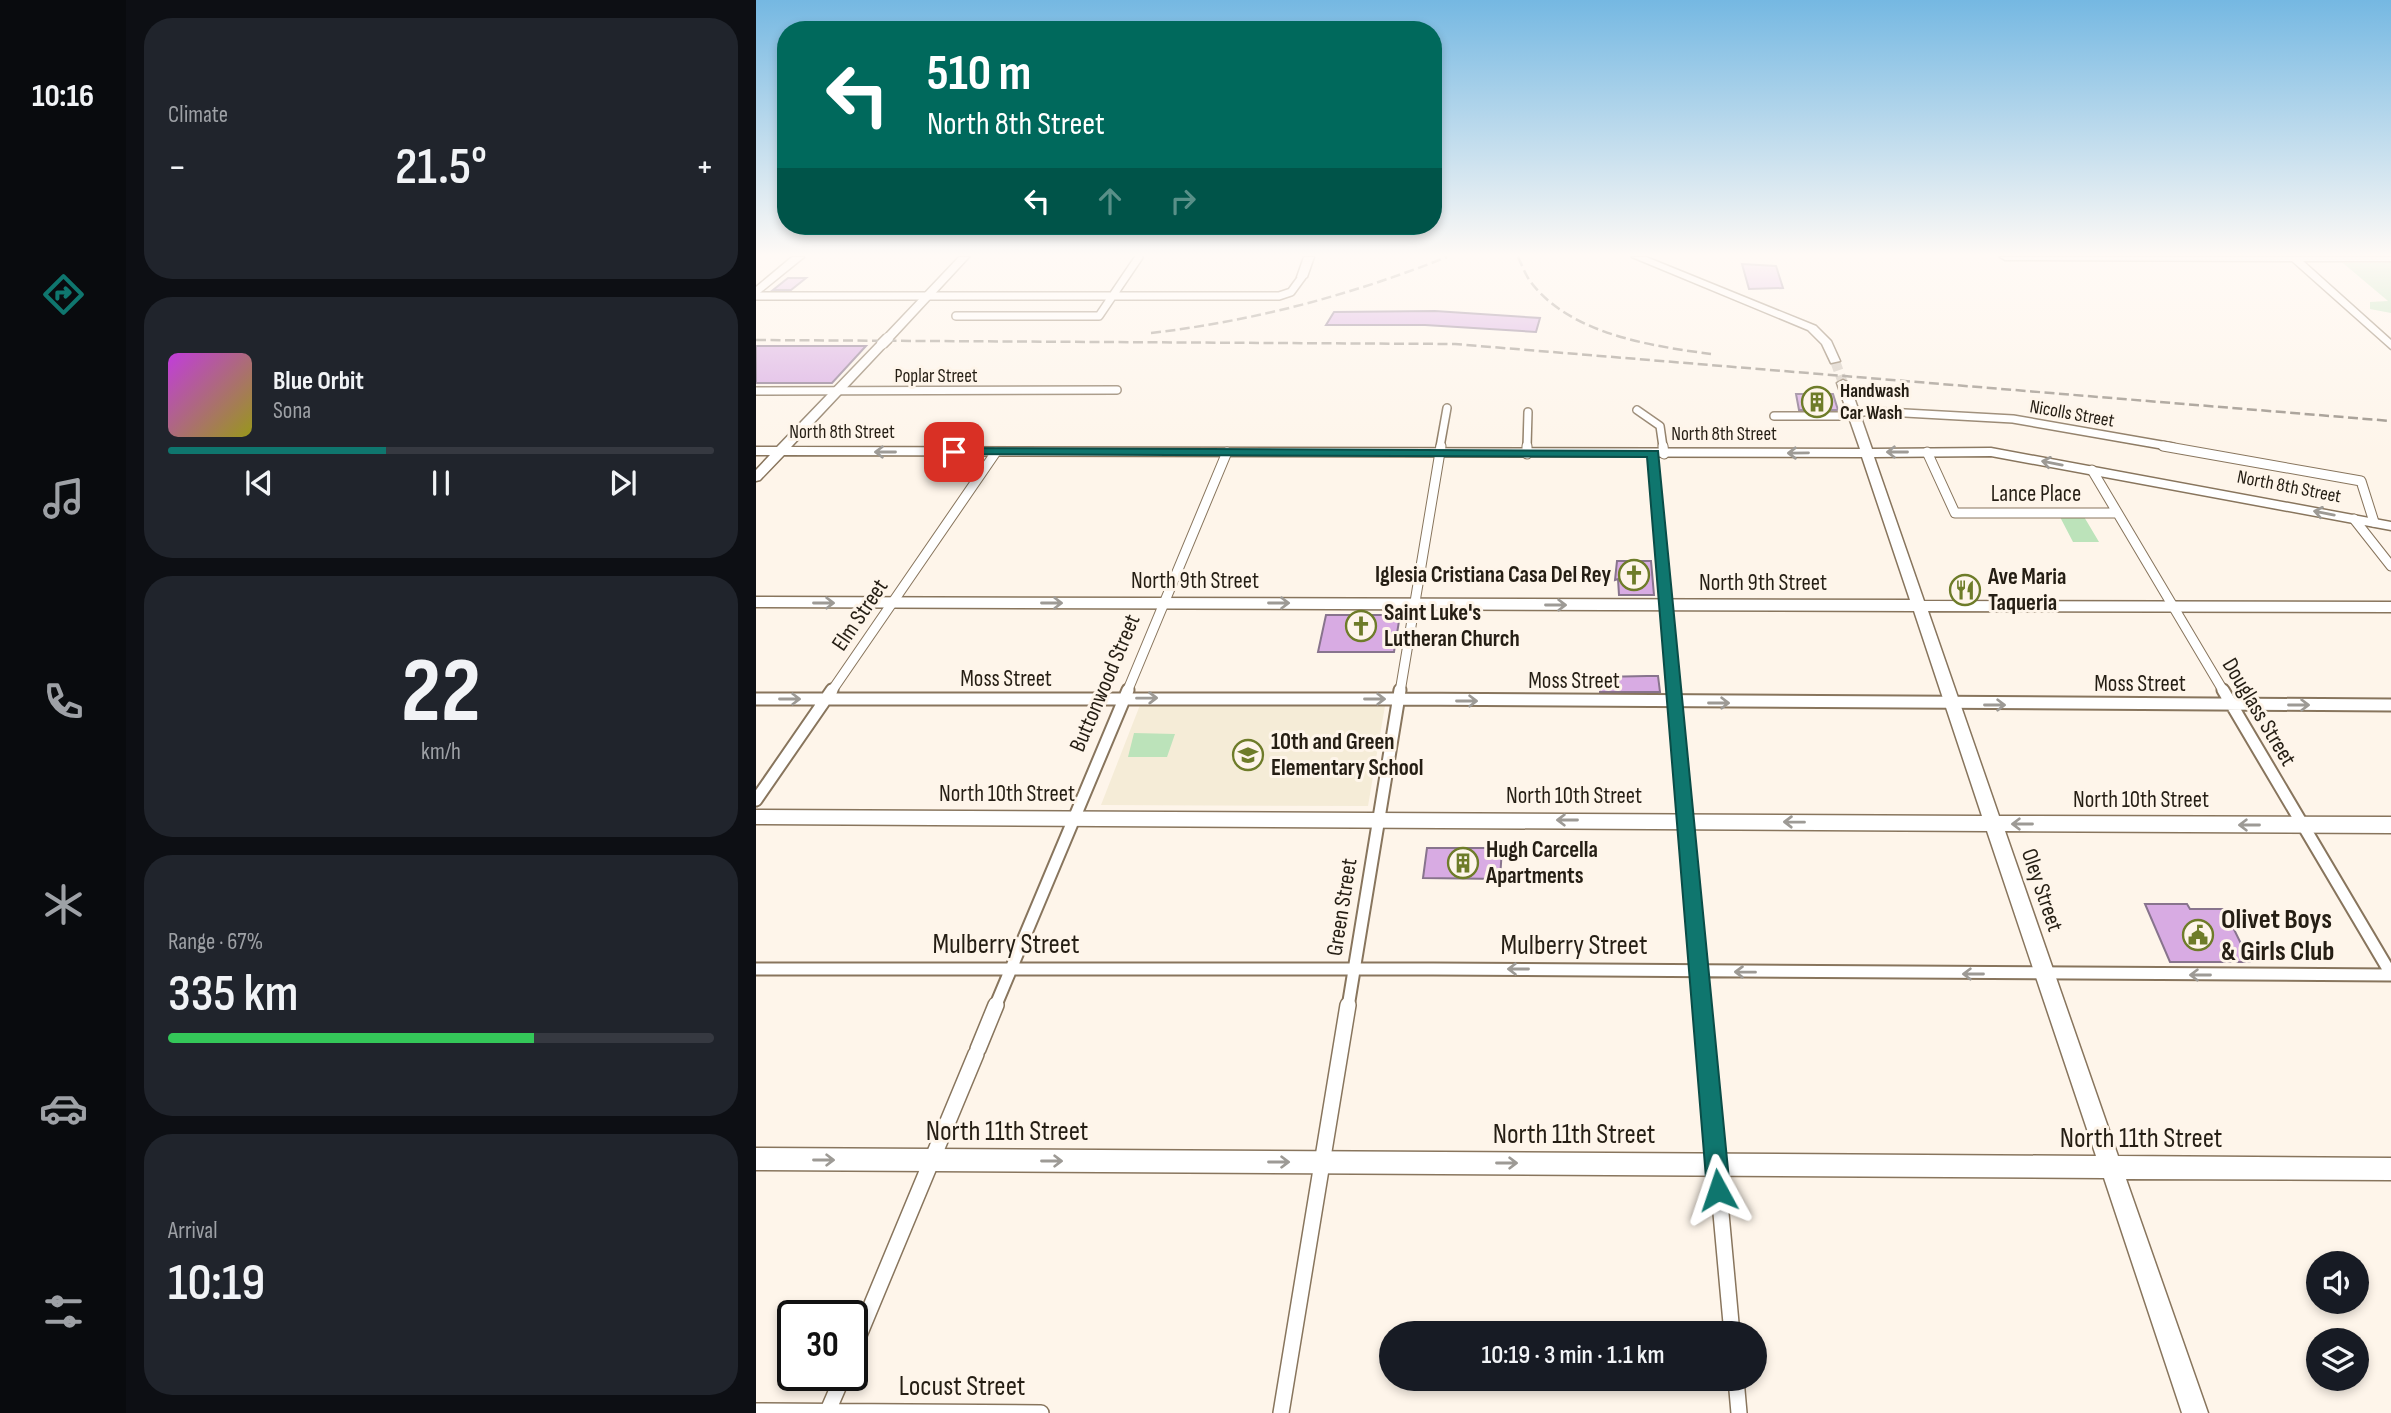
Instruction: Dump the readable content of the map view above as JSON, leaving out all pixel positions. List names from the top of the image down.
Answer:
{
  "streets": {
    "street": [
      "Poplar Street",
      "Nicolls Street",
      "North 8th Street",
      "Lance Place",
      "North 9th Street",
      "Elm Street",
      "Moss Street",
      "Buttonwood Street",
      "Douglass Street",
      "North 10th Street",
      "Oley Street",
      "Green Street",
      "Mulberry Street",
      "North 11th Street",
      "Locust Street"
    ]
  },
  "crossings": [
    ["Nicolls Street", "North 8th Street"],
    ["Nicolls Street", "Oley Street"],
    ["North 8th Street", "Lance Place"],
    ["North 8th Street", "Elm Street"],
    ["North 8th Street", "Buttonwood Street"],
    ["North 8th Street", "Douglass Street"],
    ["North 8th Street", "Oley Street"],
    ["North 8th Street", "Green Street"],
    ["Lance Place", "Douglass Street"],
    ["North 9th Street", "Elm Street"],
    ["North 9th Street", "Buttonwood Street"],
    ["North 9th Street", "Douglass Street"],
    ["North 9th Street", "Oley Street"],
    ["North 9th Street", "Green Street"],
    ["Elm Street", "Moss Street"],
    ["Moss Street", "Buttonwood Street"],
    ["Moss Street", "Douglass Street"],
    ["Moss Street", "Oley Street"],
    ["Moss Street", "Green Street"],
    ["Buttonwood Street", "North 10th Street"],
    ["Buttonwood Street", "Mulberry Street"],
    ["Buttonwood Street", "North 11th Street"],
    ["Douglass Street", "North 10th Street"],
    ["Douglass Street", "Mulberry Street"],
    ["North 10th Street", "Oley Street"],
    ["North 10th Street", "Green Street"],
    ["Oley Street", "Mulberry Street"],
    ["Oley Street", "North 11th Street"],
    ["Green Street", "Mulberry Street"],
    ["Green Street", "North 11th Street"]
  ],
  "one_way": [
    "North 8th Street",
    "North 9th Street",
    "Moss Street",
    "North 10th Street",
    "Mulberry Street",
    "North 11th Street"
  ],
  "places": {
    "building": ["Handwash Car Wash", "Hugh Carcella Apartments"],
    "church": ["Iglesia Cristiana Casa Del Rey", "Saint Luke's Lutheran Church"],
    "restaurant": ["Ave Maria Taqueria"],
    "school or university": ["10th and Green Elementary School"],
    "public building": ["Olivet Boys & Girls Club"]
  },
  "page": {
    "tabs": "10:16",
    "tile": [
      "Climate",
      ["22", "km/h"],
      ["Range · 67%", "335 km"],
      ["Arrival", "10:19"]
    ],
    "turn": ["510 m", "North 8th Street"],
    "heat": ["−", "21.5°", "+"],
    "song": ["Blue Orbit", "Sona"],
    "limit": "30",
    "trip": "10:19 · 3 min · 1.1 km"
  }
}
